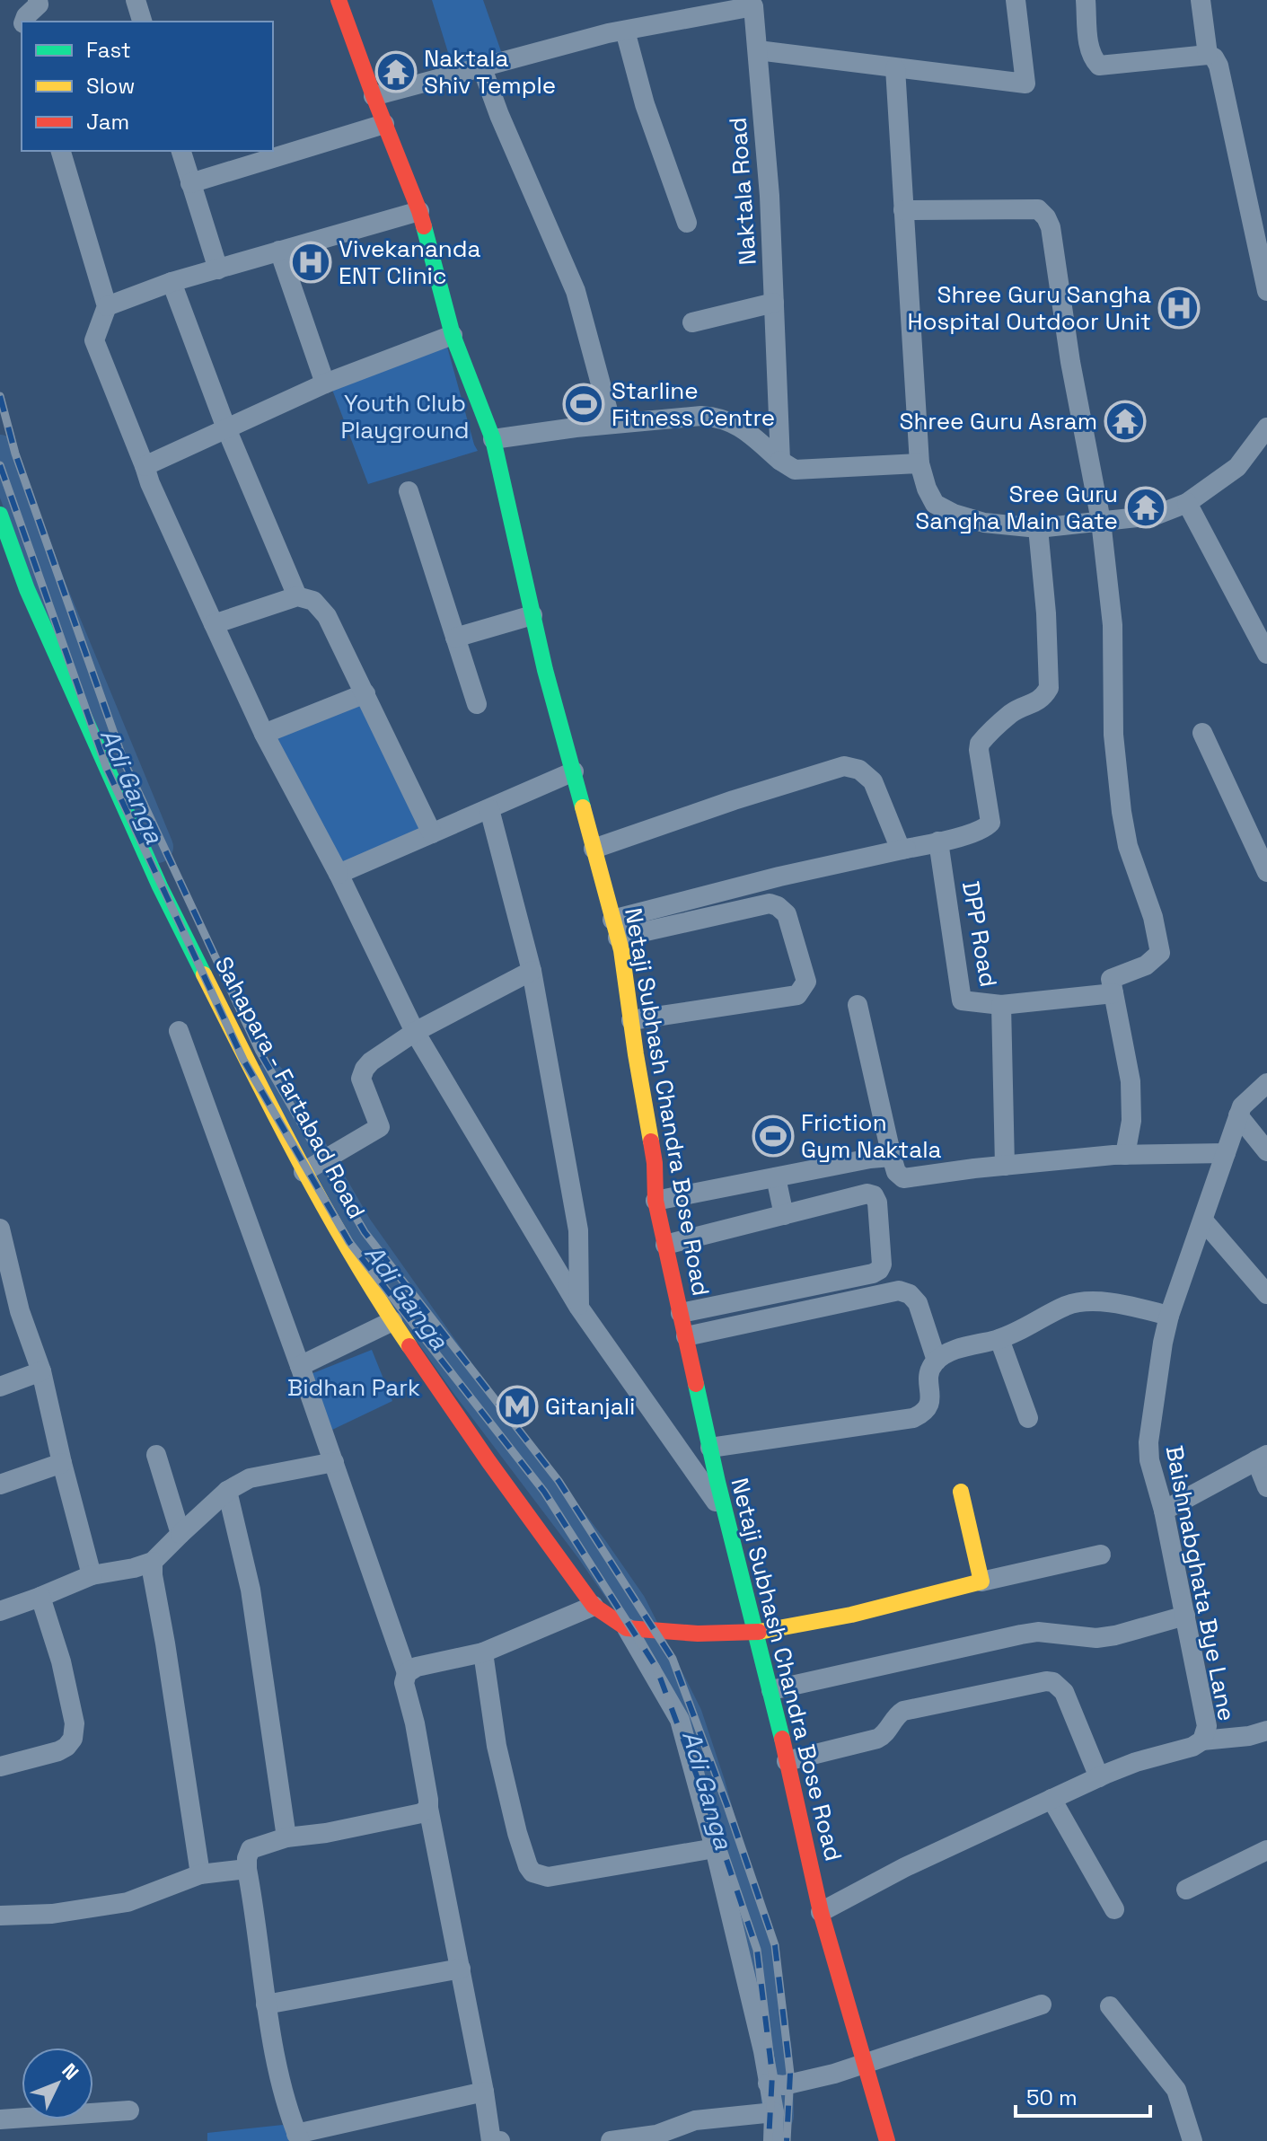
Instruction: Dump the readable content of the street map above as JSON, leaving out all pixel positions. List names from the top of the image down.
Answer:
{
  "streets": {
    "main road": ["Sahapara - Fartabad Road", "Netaji Subhash Chandra Bose Road"],
    "street": ["Naktala Road", "DPP Road", "Baishnabghata Bye Lane"]
  },
  "crossings": [
    ["Naktala Road", "Netaji Subhash Chandra Bose Road"],
    ["Netaji Subhash Chandra Bose Road", "Baishnabghata Bye Lane"]
  ],
  "water": ["Adi Ganga"],
  "parks": ["Youth Club Playground", "Bidhan Park"],
  "places": {
    "temple": ["Naktala Shiv Temple", "Shree Guru Asram", "Sree Guru Sangha Main Gate"],
    "hospital": ["Vivekananda ENT Clinic", "Shree Guru Sangha Hospital Outdoor Unit"],
    "sports": ["Starline Fitness Centre", "Friction Gym Naktala"],
    "metro station": ["Gitanjali"]
  },
  "legend": ["Fast", "Slow", "Jam"],
  "scale_bar": "50 m",
  "north": "top right"
}
